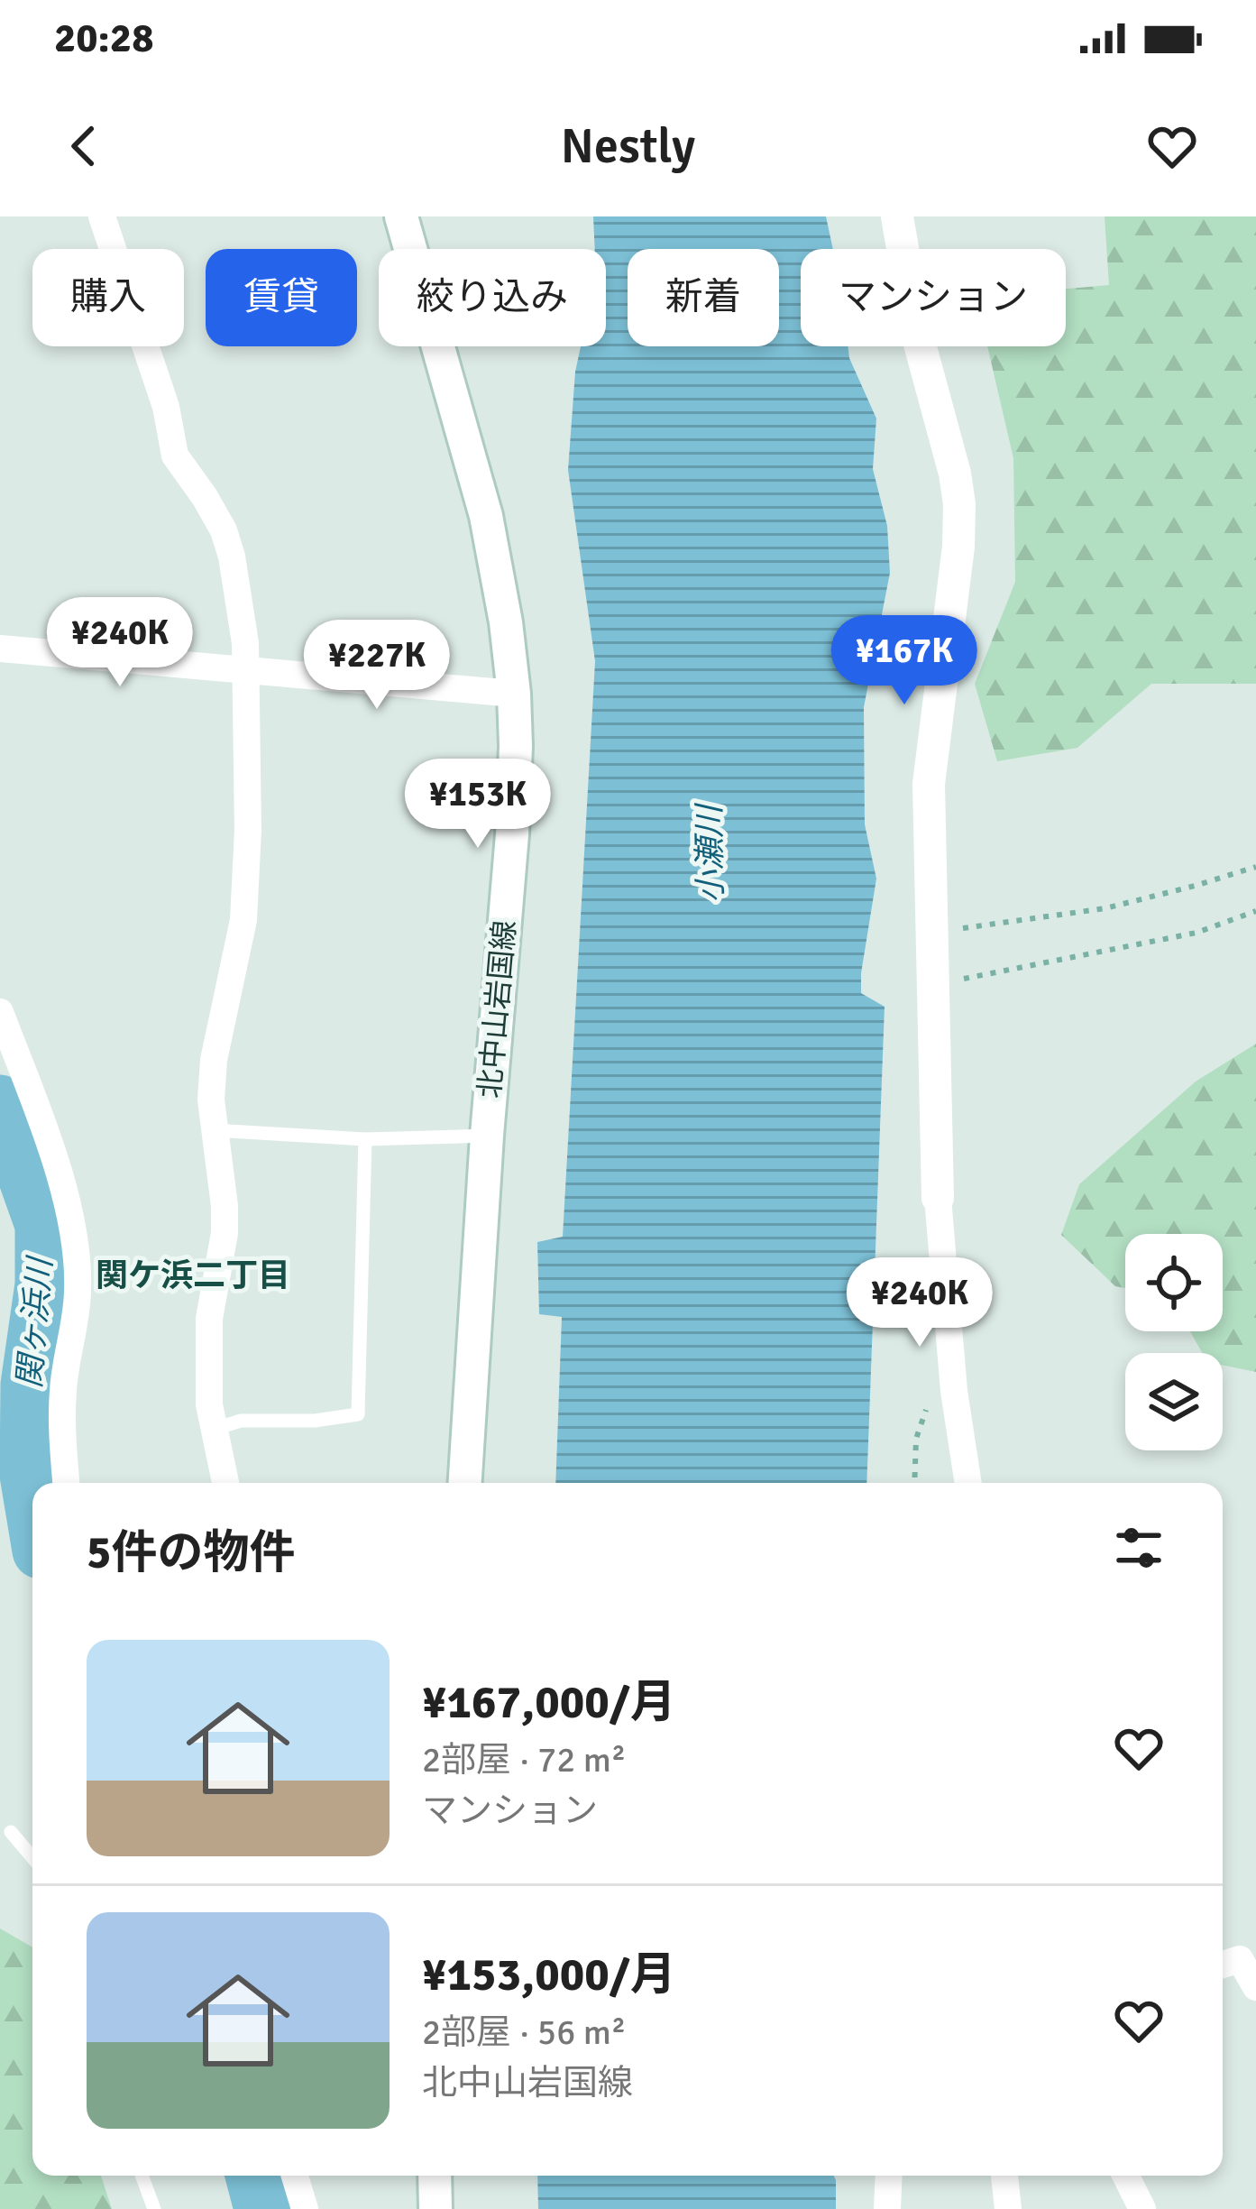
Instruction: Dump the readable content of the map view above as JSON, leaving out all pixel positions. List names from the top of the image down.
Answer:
{
  "streets": {
    "main road": ["北中山岩国線"]
  },
  "districts": ["関ケ浜二丁目"],
  "water": ["小瀬川", "関ヶ浜川"],
  "page": {
    "status": "20:28",
    "header": "Nestly",
    "chip": [
      "購入",
      "賃貸",
      "絞り込み",
      "新着",
      "マンション"
    ],
    "price": [
      "¥240K",
      "¥167K",
      "¥227K",
      "¥153K",
      "¥240K"
    ],
    "heading": "5件の物件",
    "list": [
      {
        "name": "¥167,000/月",
        "note": "2部屋 · 72 m² · マンション"
      },
      {
        "name": "¥153,000/月",
        "note": "2部屋 · 56 m² · 北中山岩国線"
      }
    ]
  }
}
